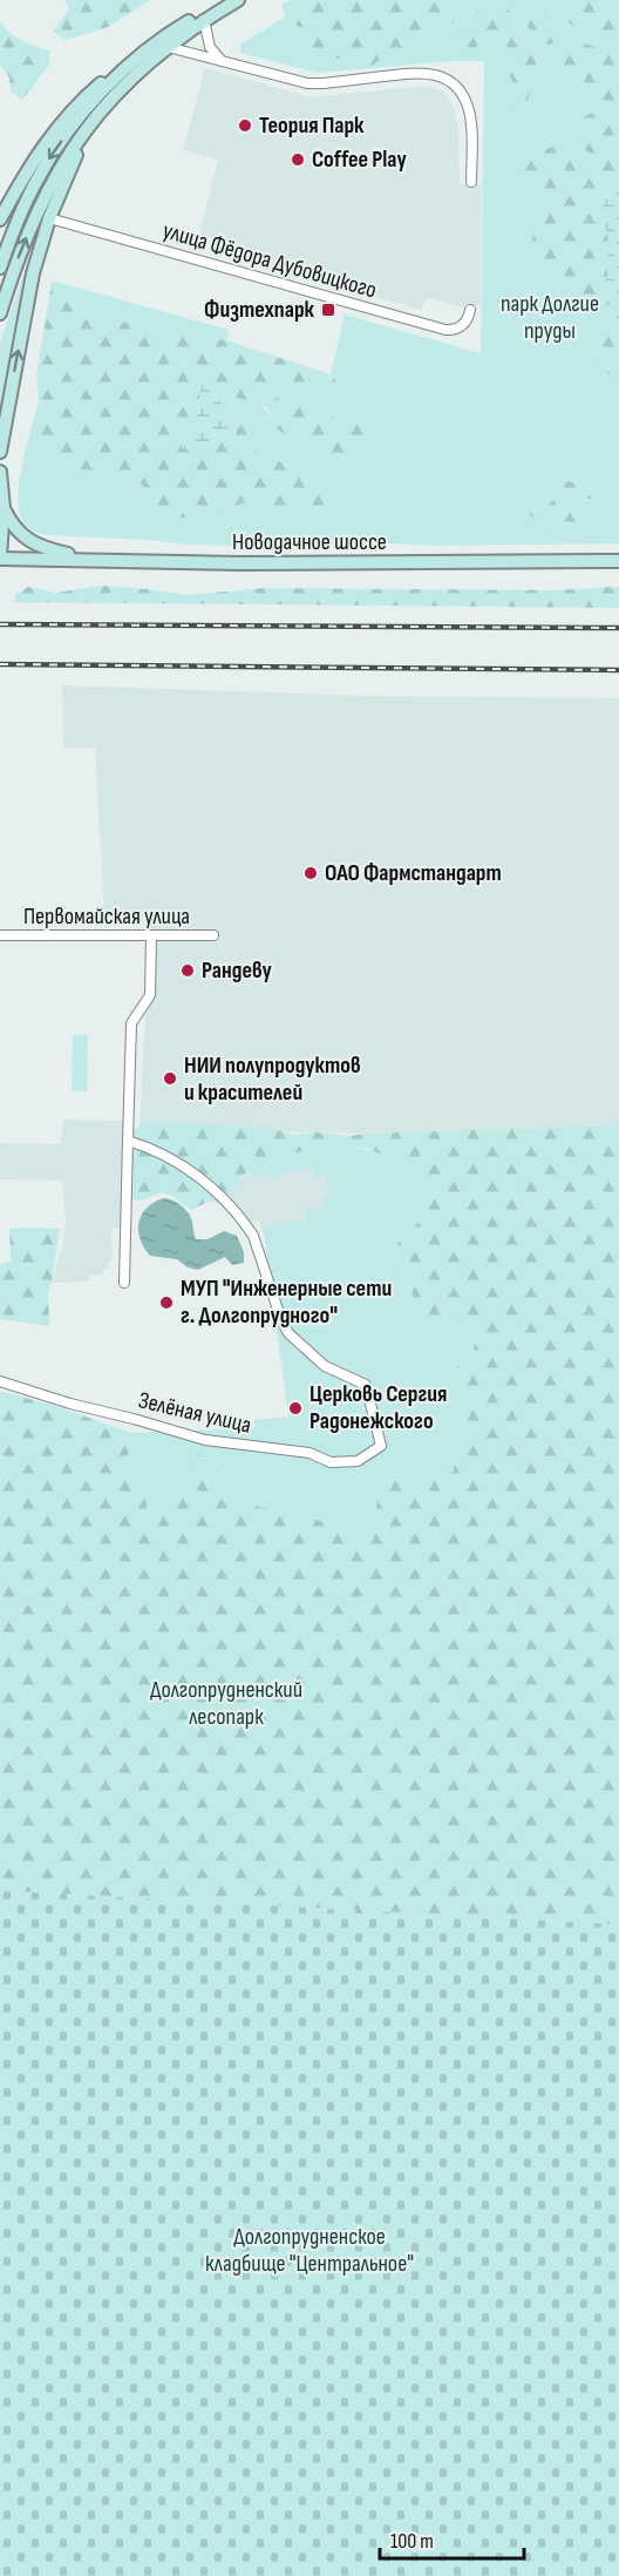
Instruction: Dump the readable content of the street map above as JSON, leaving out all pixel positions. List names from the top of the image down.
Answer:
{
  "streets": {
    "street": [
      "улица Фёдора Дубовицкого",
      "Новодачное шоссе",
      "Первомайская улица",
      "Зелёная улица"
    ]
  },
  "parks": ["парк Долгие пруды", "Долгопрудненский лесопарк", "Долгопрудненское кладбище \"Центральное\""],
  "places": {
    "other": [
      "Теория Парк",
      "Coffee Play",
      "ОАО Фармстандарт",
      "Рандеву",
      "НИИ полупродуктов и красителей",
      "МУП \"Инженерные сети г. Долгопрудного\"",
      "Церковь Сергия Радонежского"
    ],
    "transit": ["Физтехпарк"]
  },
  "scale_bar": "100 m"
}
